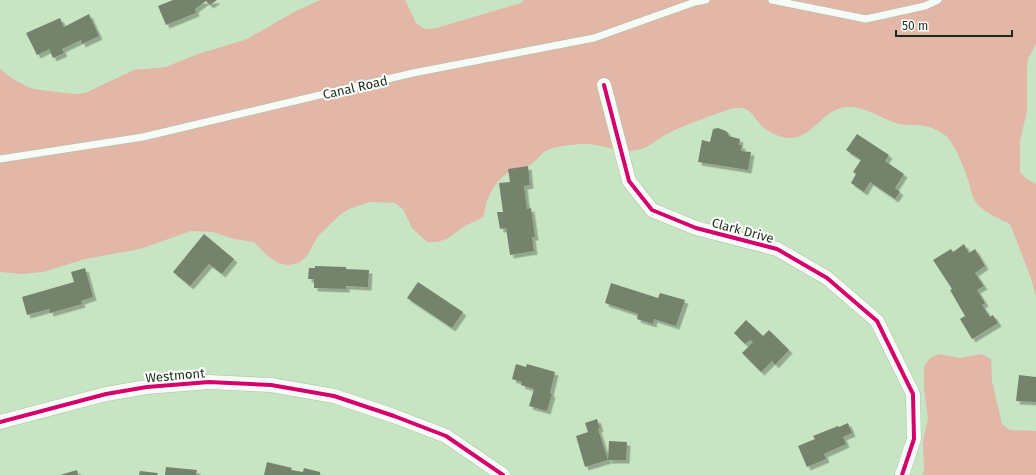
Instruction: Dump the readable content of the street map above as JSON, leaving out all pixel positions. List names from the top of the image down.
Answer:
{
  "streets": {
    "street": ["Clark Drive", "Westmont"],
    "lane": ["Canal Road"]
  },
  "scale_bar": "50 m"
}
